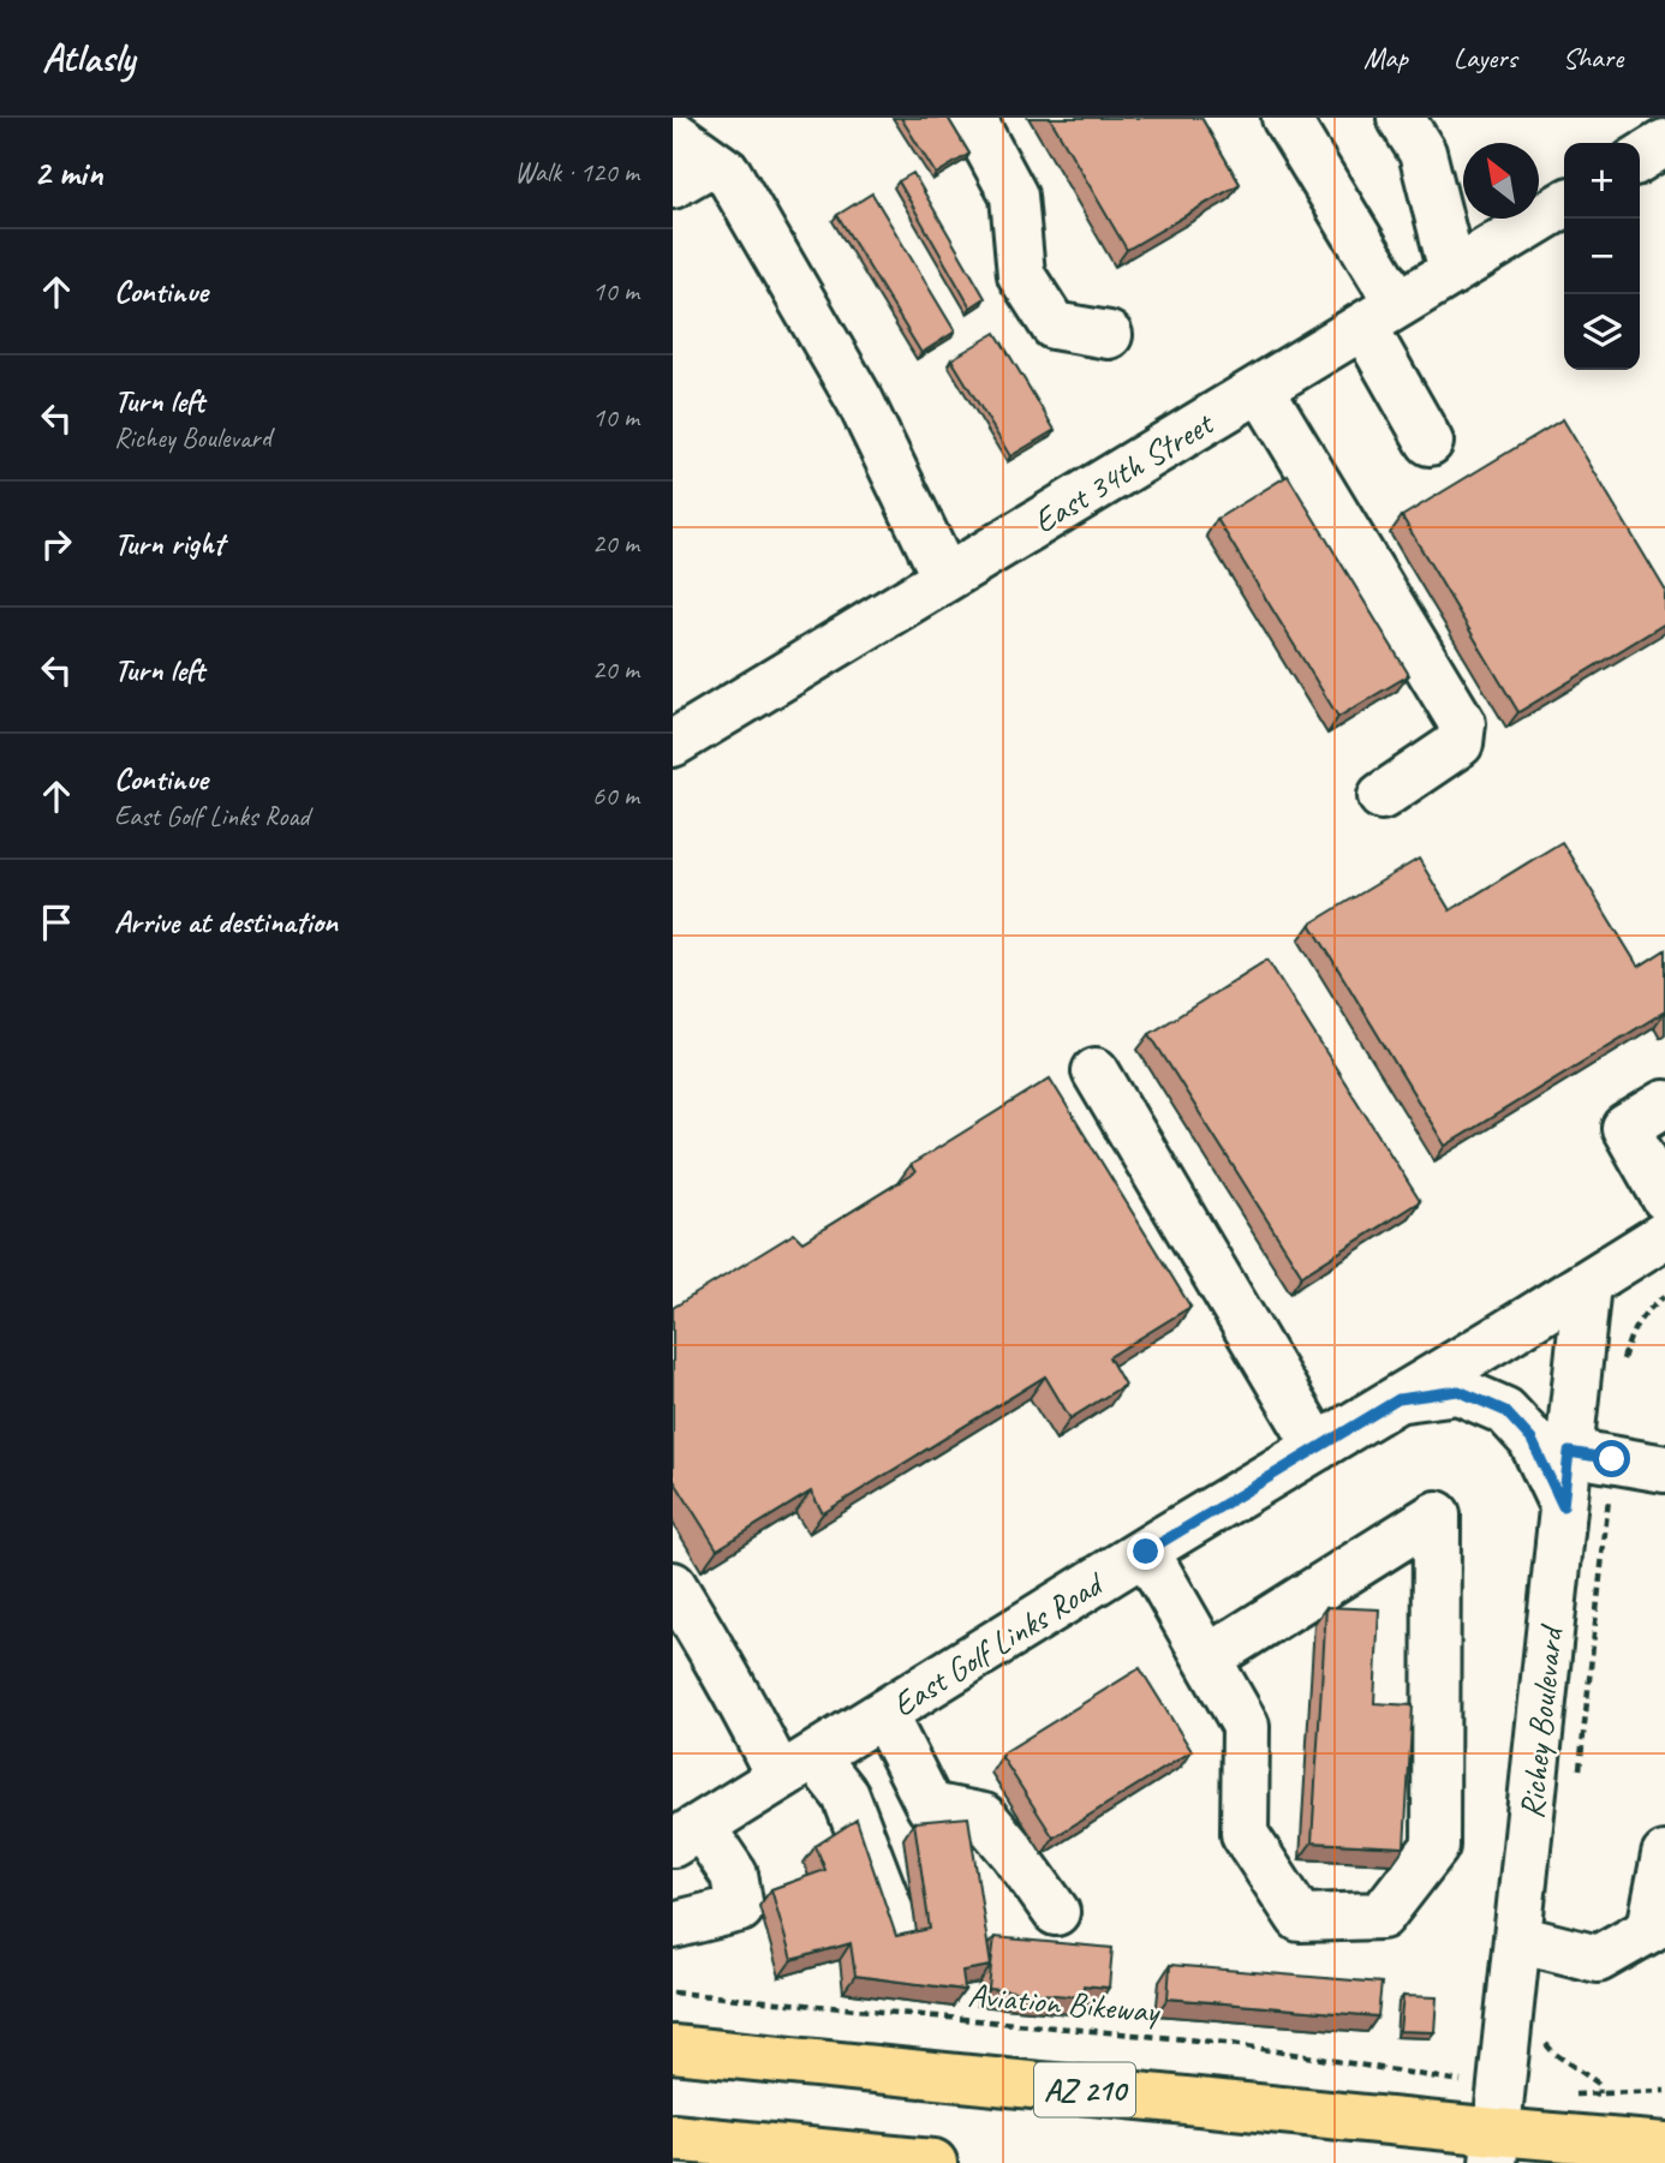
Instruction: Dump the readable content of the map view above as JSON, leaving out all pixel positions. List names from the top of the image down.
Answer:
{
  "streets": {
    "main road": ["AZ 210"],
    "street": ["East 34th Street", "East Golf Links Road", "Richey Boulevard"],
    "path": ["Aviation Bikeway"]
  },
  "crossings": [
    ["East Golf Links Road", "Richey Boulevard"],
    ["Richey Boulevard", "AZ 210"]
  ],
  "north": "top left",
  "page": {
    "header": "Atlasly",
    "nav": ["Map", "Layers", "Share"],
    "heading": ["2 min", "Walk · 120 m"],
    "map_buttons": ["+", "−"],
    "list": [
      ["Continue", "10 m"],
      ["Turn left", "Richey Boulevard", "10 m"],
      ["Turn right", "20 m"],
      ["Turn left", "20 m"],
      ["Continue", "East Golf Links Road", "60 m"],
      "Arrive at destination"
    ]
  }
}
